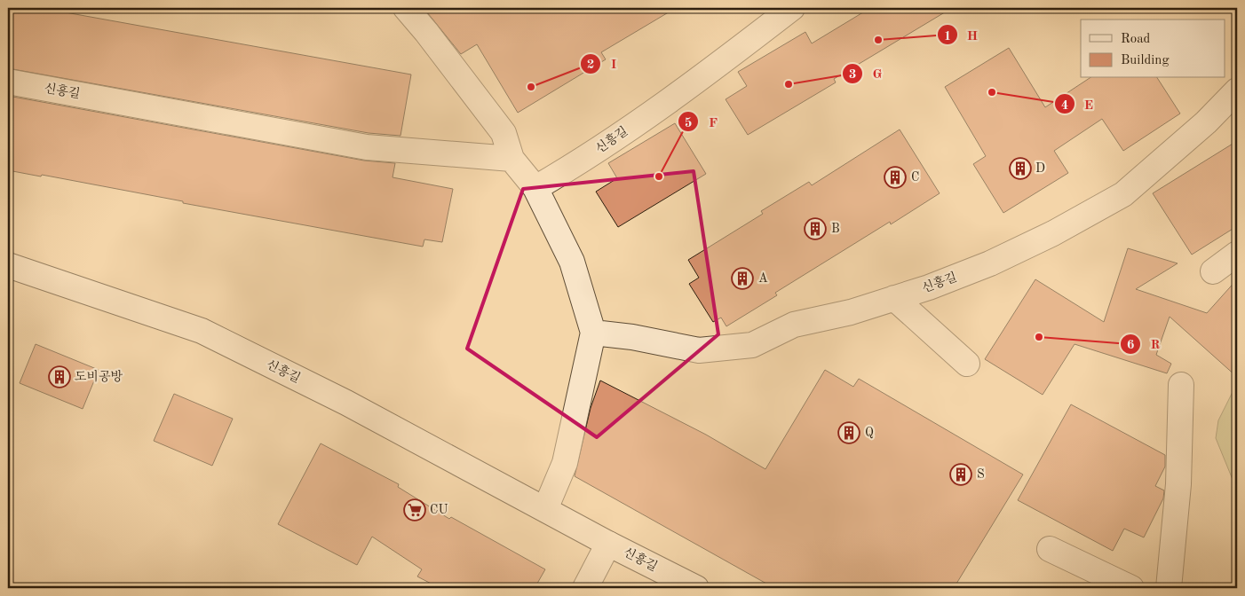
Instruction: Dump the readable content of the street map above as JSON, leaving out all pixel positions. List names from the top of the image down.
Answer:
{
  "streets": {
    "street": ["신흥길"]
  },
  "places": {
    "other": [
      "H",
      "G",
      "I",
      "E",
      "F",
      "R"
    ],
    "building": [
      "D",
      "C",
      "B",
      "A",
      "도비공방",
      "Q",
      "S"
    ],
    "supermarket": ["CU"]
  },
  "legend": ["Road", "Building"]
}
